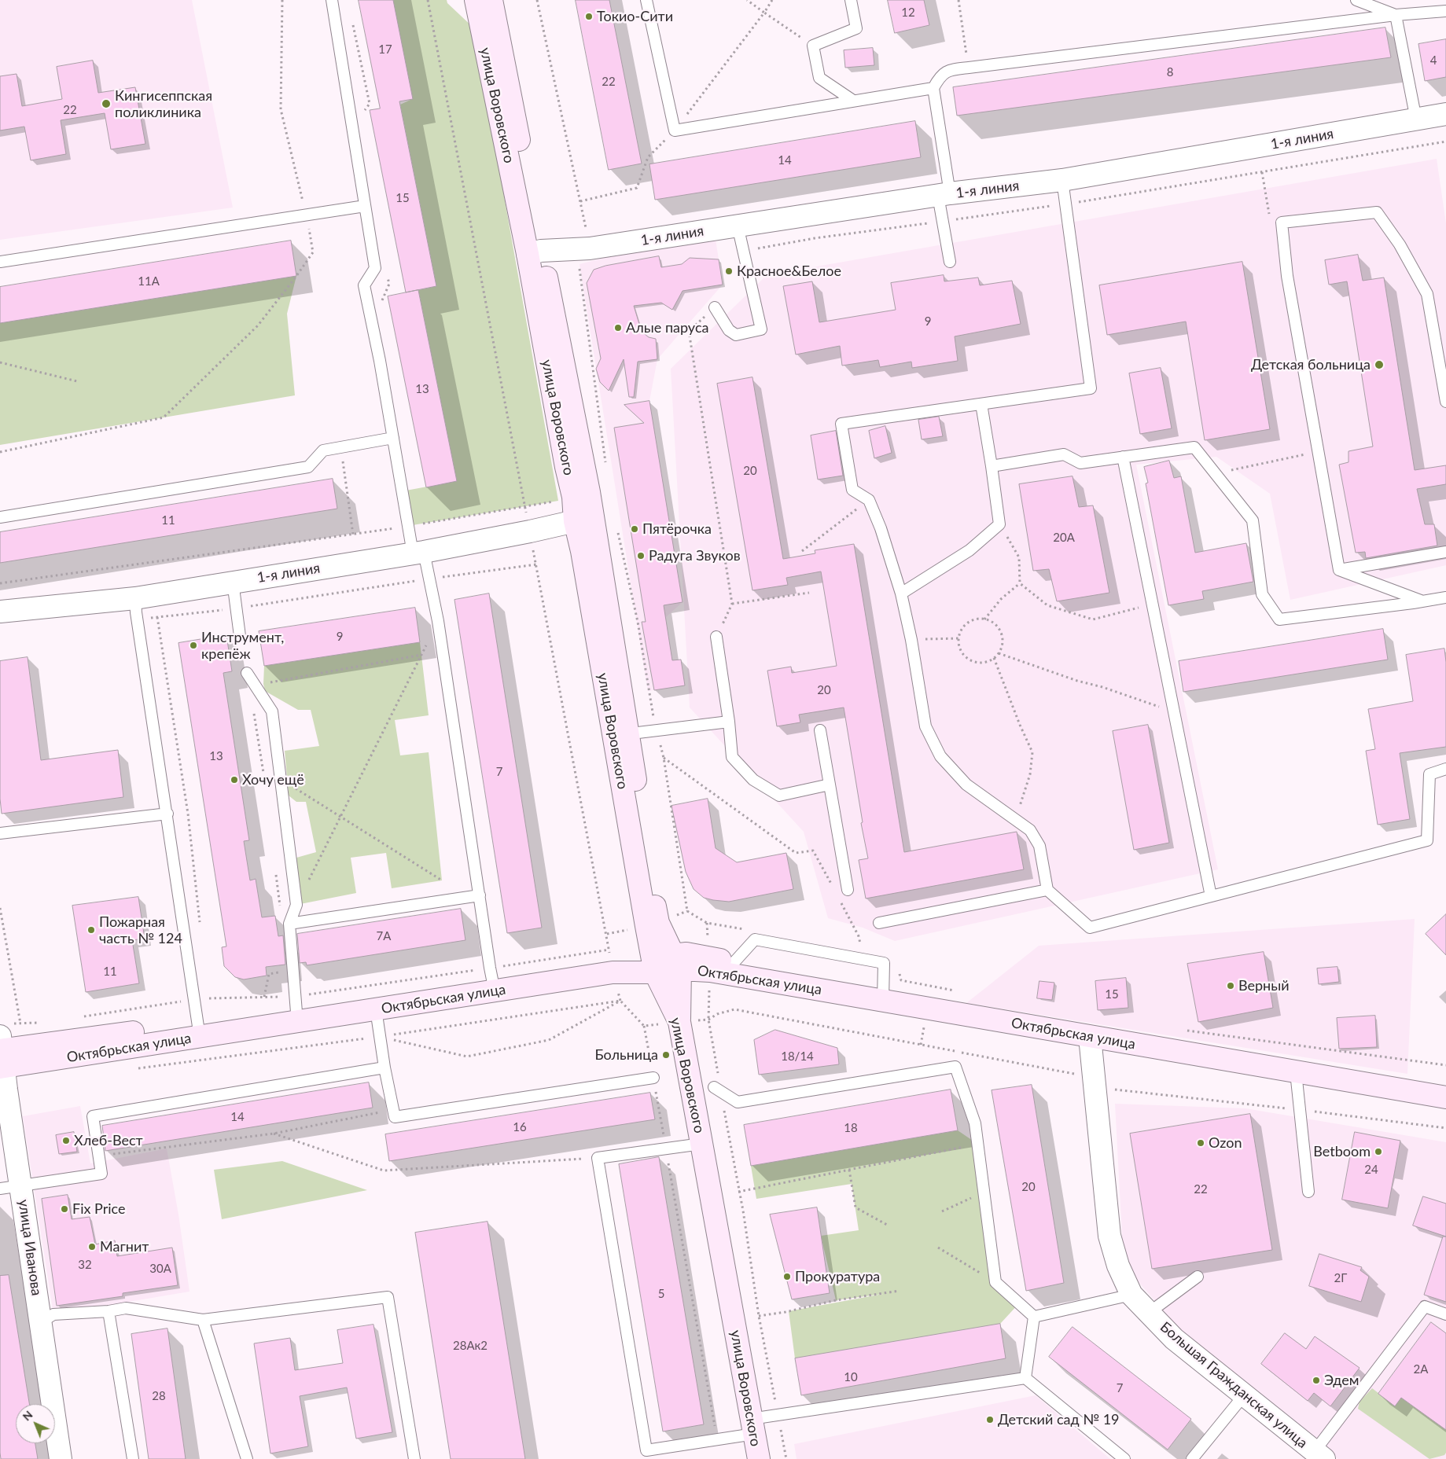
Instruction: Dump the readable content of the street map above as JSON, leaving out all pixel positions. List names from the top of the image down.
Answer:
{
  "streets": {
    "street": [
      "улица Воровского",
      "1-я линия",
      "Октябрьская улица",
      "улица Иванова",
      "Большая Гражданская улица"
    ]
  },
  "crossings": [
    ["улица Воровского", "1-я линия"],
    ["улица Воровского", "Октябрьская улица"],
    ["Октябрьская улица", "улица Иванова"],
    ["Октябрьская улица", "Большая Гражданская улица"]
  ],
  "places": [
    "Токио-Сити",
    "Кингисеппская поликлиника",
    "Красное&Белое",
    "Алые паруса",
    "Детская больница",
    "Пятёрочка",
    "Радуга Звуков",
    "Инструмент, крепёж",
    "Хочу ещё",
    "Пожарная часть № 124",
    "Верный",
    "Больница",
    "Хлеб-Вест",
    "Ozon",
    "Betboom",
    "Fix Price",
    "Магнит",
    "Прокуратура",
    "Эдем",
    "Детский сад № 19"
  ],
  "house_numbers": [
    "12",
    "17",
    "4",
    "8",
    "22",
    "22",
    "14",
    "15",
    "11А",
    "9",
    "13",
    "20",
    "11",
    "20А",
    "9",
    "20",
    "13",
    "7",
    "7А",
    "11",
    "15",
    "18/14",
    "14",
    "16",
    "18",
    "24",
    "20",
    "22",
    "32",
    "30А",
    "2Г",
    "5",
    "28Ак2",
    "2А",
    "10",
    "7",
    "28"
  ],
  "north": "top left"
}
